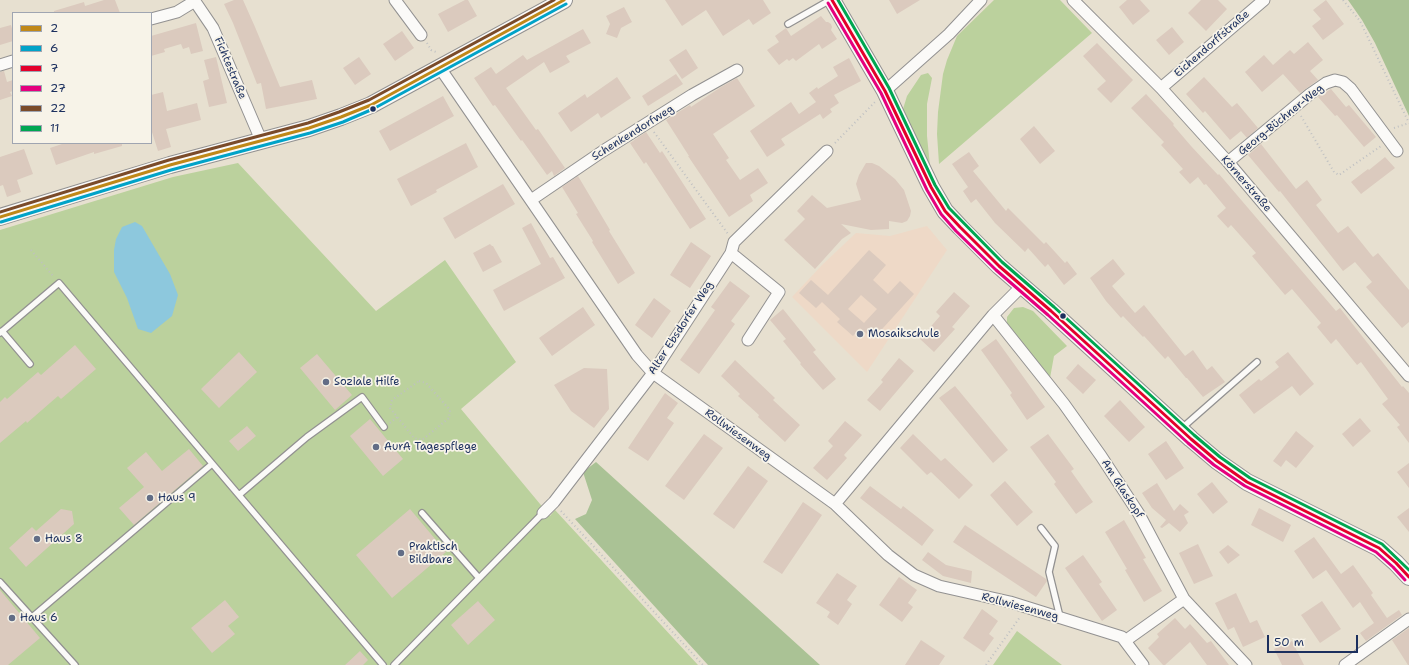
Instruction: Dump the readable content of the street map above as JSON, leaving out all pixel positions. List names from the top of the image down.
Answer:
{
  "streets": {
    "street": [
      "Eichendorffstraße",
      "Fichtestraße",
      "Georg-Büchner-Weg",
      "Schenkendorfweg",
      "Körnerstraße",
      "Alter Ebsdorfer Weg",
      "Rollwiesenweg",
      "Am Glaskopf"
    ]
  },
  "crossings": [
    ["Eichendorffstraße", "Körnerstraße"],
    ["Georg-Büchner-Weg", "Körnerstraße"],
    ["Schenkendorfweg", "Rollwiesenweg"],
    ["Alter Ebsdorfer Weg", "Rollwiesenweg"]
  ],
  "places": [
    "Mosaikschule",
    "Soziale Hilfe",
    "AurA Tagespflege",
    "Haus 9",
    "Haus 8",
    "Praktisch Bildbare",
    "Haus 6"
  ],
  "lines": [
    "transit line 2",
    "transit line 7",
    "transit line 22",
    "transit line 11",
    "transit line 27",
    "transit line 6"
  ],
  "legend": [
    "2",
    "6",
    "7",
    "27",
    "22",
    "11"
  ],
  "scale_bar": "50 m"
}
